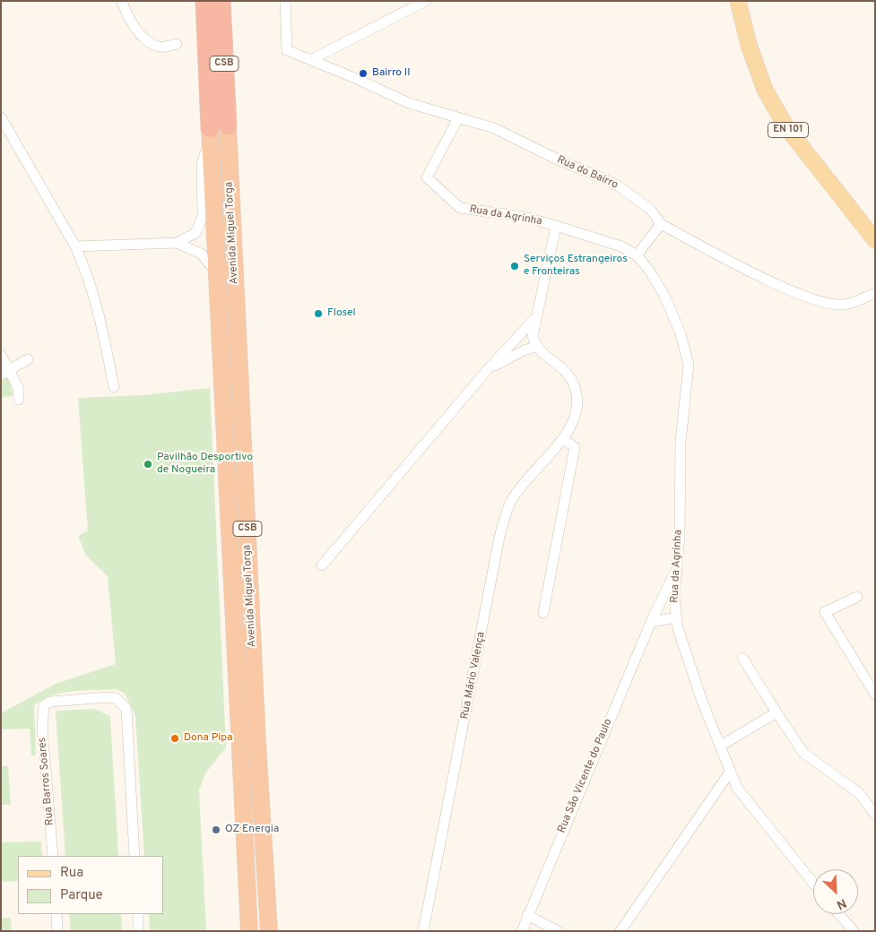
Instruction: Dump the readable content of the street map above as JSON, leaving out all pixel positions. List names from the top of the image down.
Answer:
{
  "streets": {
    "highway": ["CSB", "Avenida Miguel Torga"],
    "main road": ["EN 101"],
    "street": [
      "Rua do Bairro",
      "Rua da Agrinha",
      "Rua Mário Valença",
      "Rua São Vicente do Paulo",
      "Rua Barros Soares"
    ]
  },
  "crossings": [
    ["CSB", "Avenida Miguel Torga"],
    ["Rua do Bairro", "Rua da Agrinha"],
    ["Rua da Agrinha", "Rua São Vicente do Paulo"]
  ],
  "places": [
    "Bairro II",
    "Serviços Estrangeiros e Fronteiras",
    "Flosel",
    "Pavilhão Desportivo de Nogueira",
    "Dona Pipa",
    "OZ Energia"
  ],
  "legend": ["Rua", "Parque"],
  "north": "bottom right"
}
